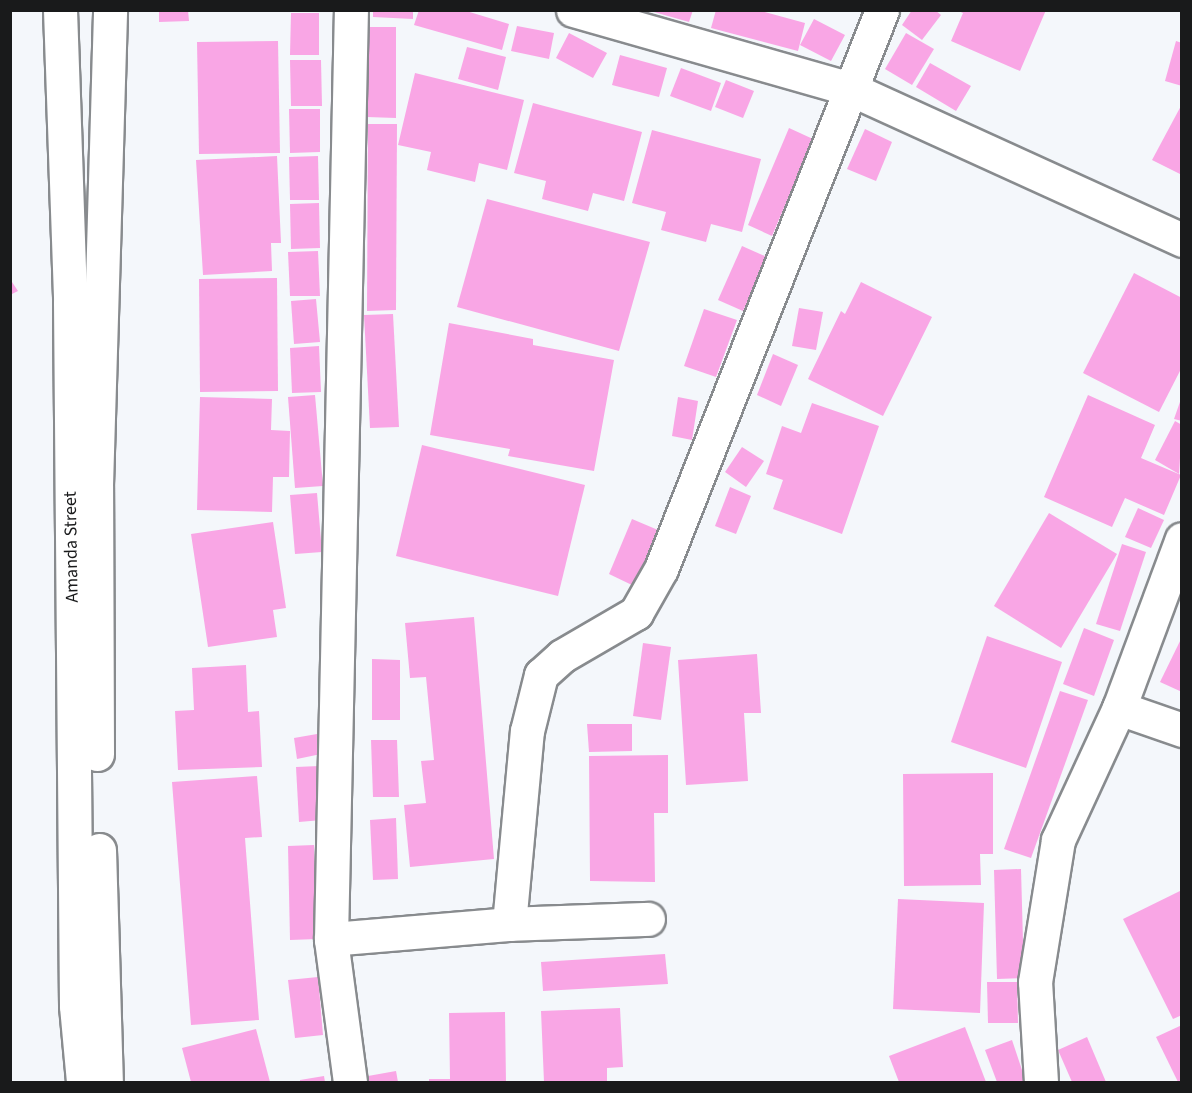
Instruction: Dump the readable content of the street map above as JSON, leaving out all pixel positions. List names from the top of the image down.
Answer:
{
  "streets": {
    "street": ["Amanda Street"]
  }
}
